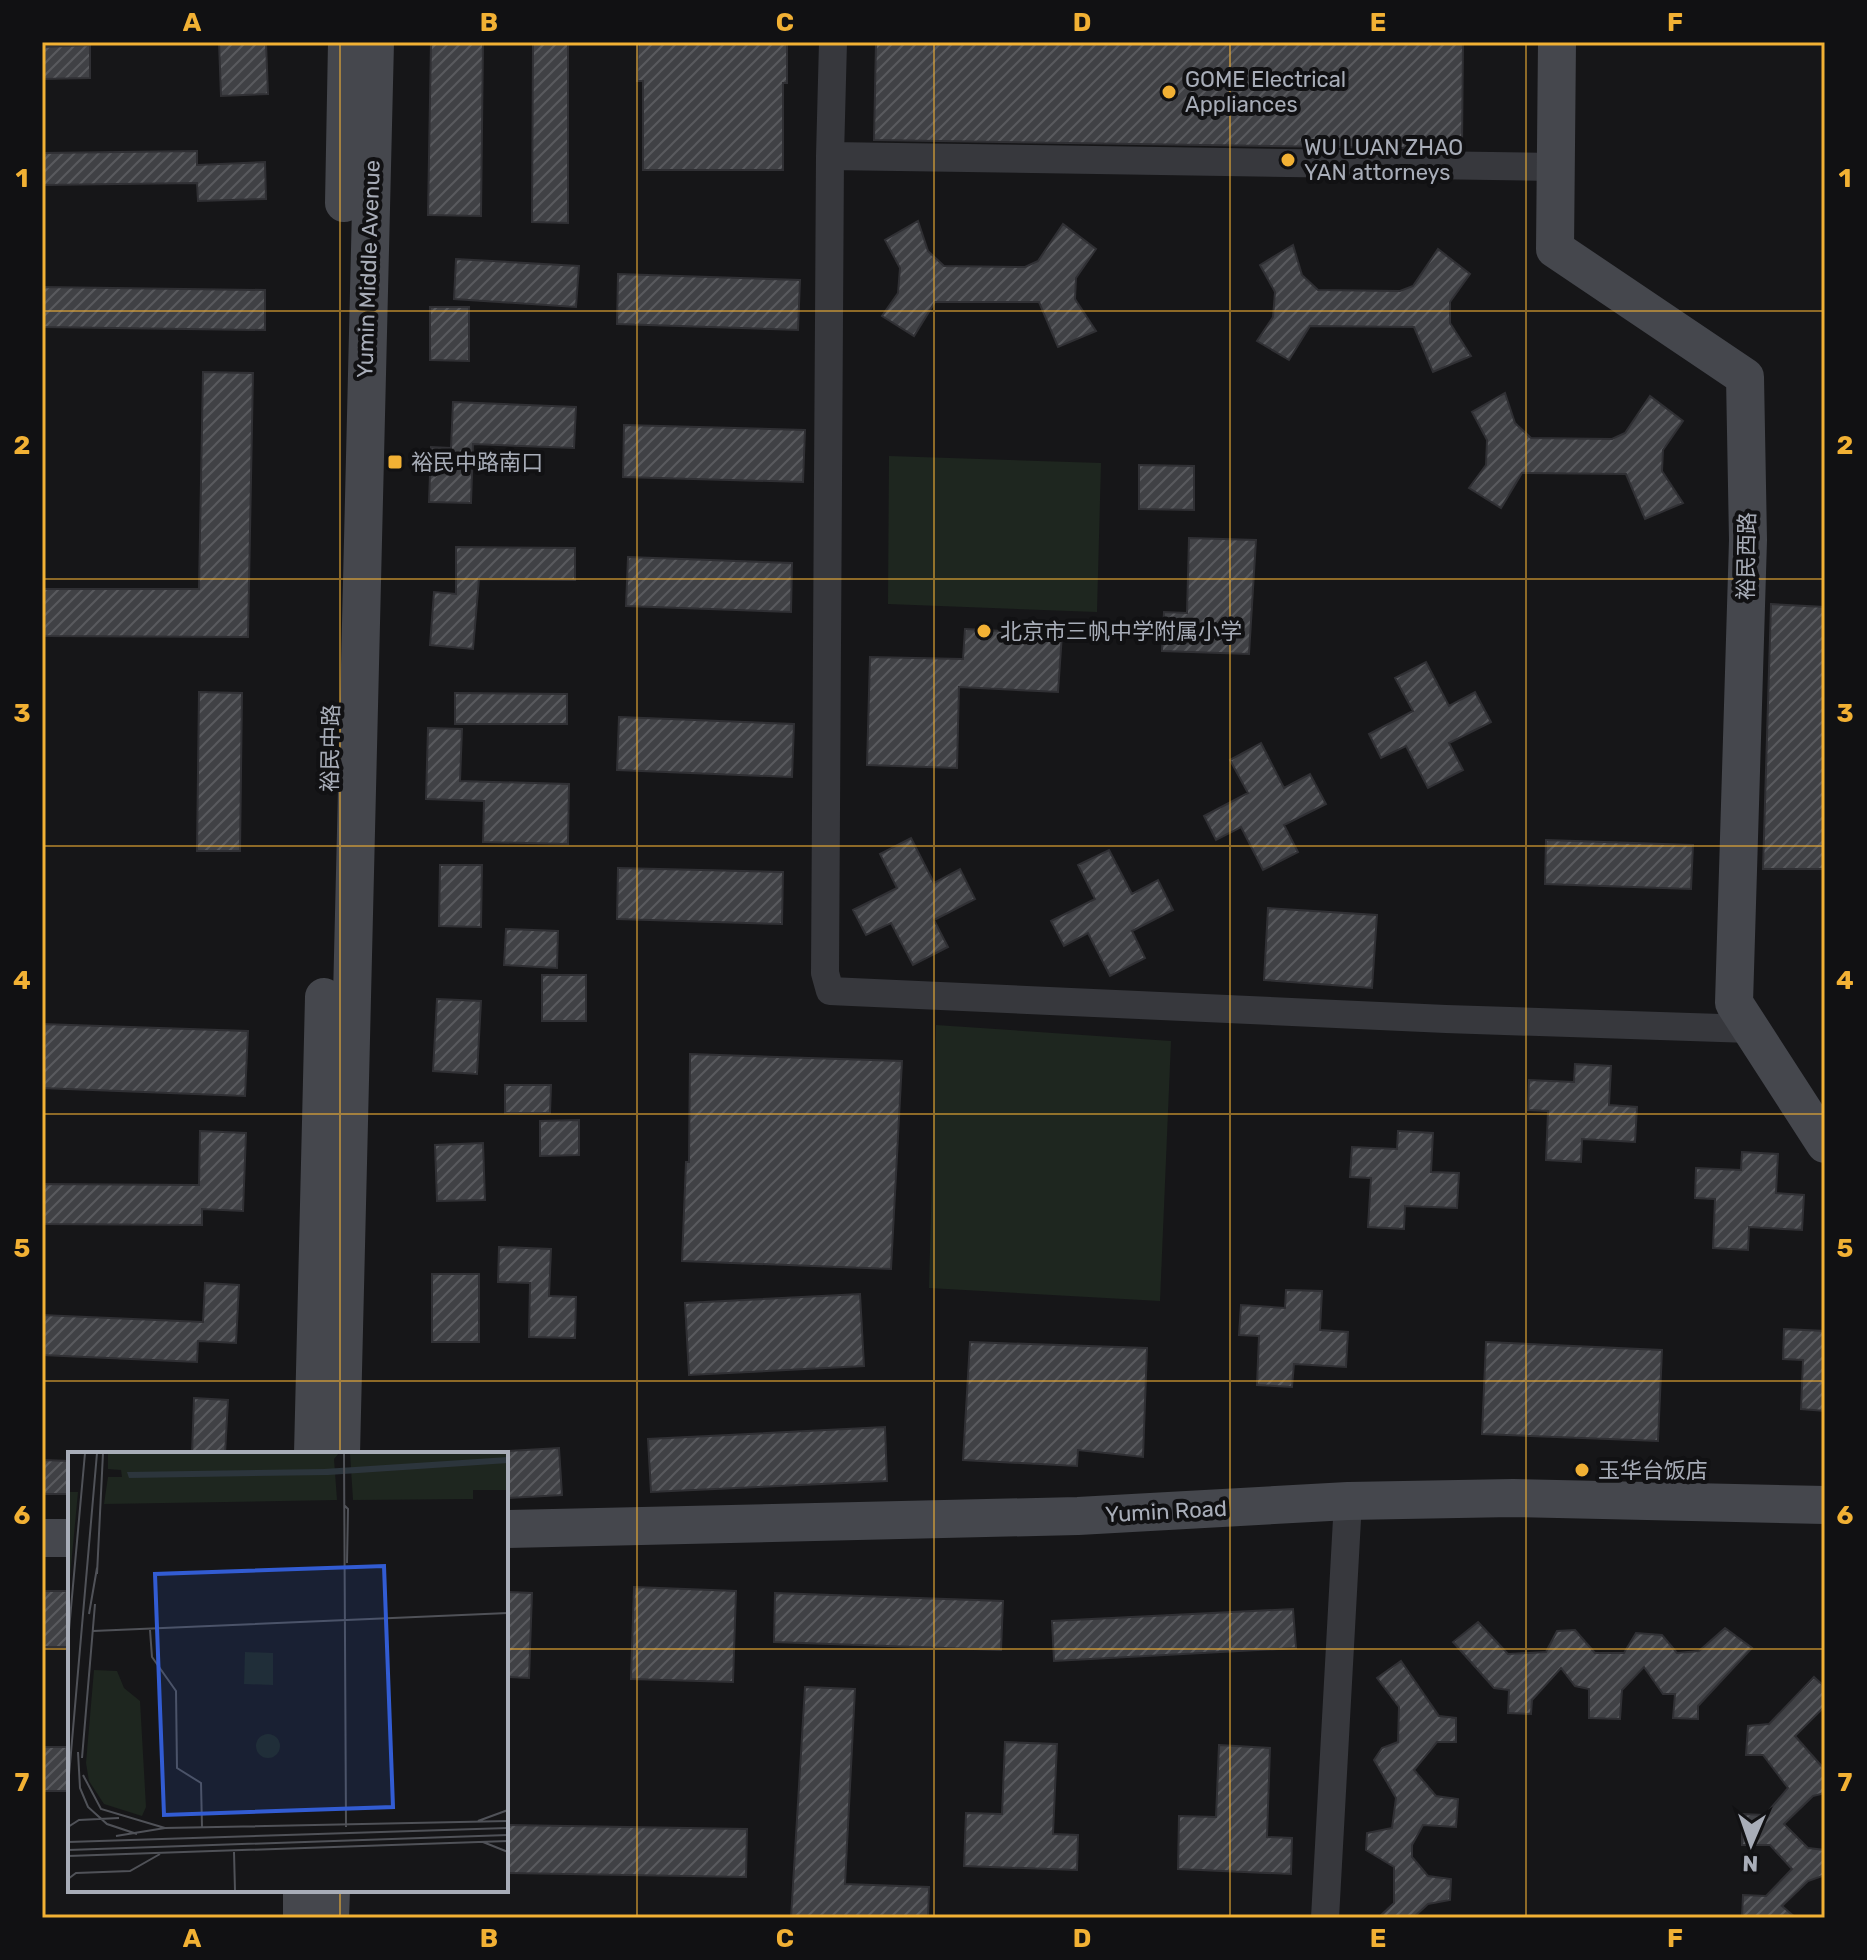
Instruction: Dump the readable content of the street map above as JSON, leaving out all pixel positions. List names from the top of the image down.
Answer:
{
  "streets": {
    "street": [
      "Yumin Middle Avenue",
      "裕民西路",
      "裕民中路",
      "Yumin Road"
    ]
  },
  "places": {
    "other": [
      "GOME Electrical Appliances",
      "WU LUAN ZHAO YAN attorneys",
      "北京市三帆中学附属小学",
      "玉华台饭店"
    ],
    "transit": ["裕民中路南口"]
  },
  "north": "bottom",
  "grid": {
    "columns": [
      "A",
      "B",
      "C",
      "D",
      "E",
      "F"
    ],
    "rows": [
      "1",
      "2",
      "3",
      "4",
      "5",
      "6",
      "7"
    ]
  }
}
